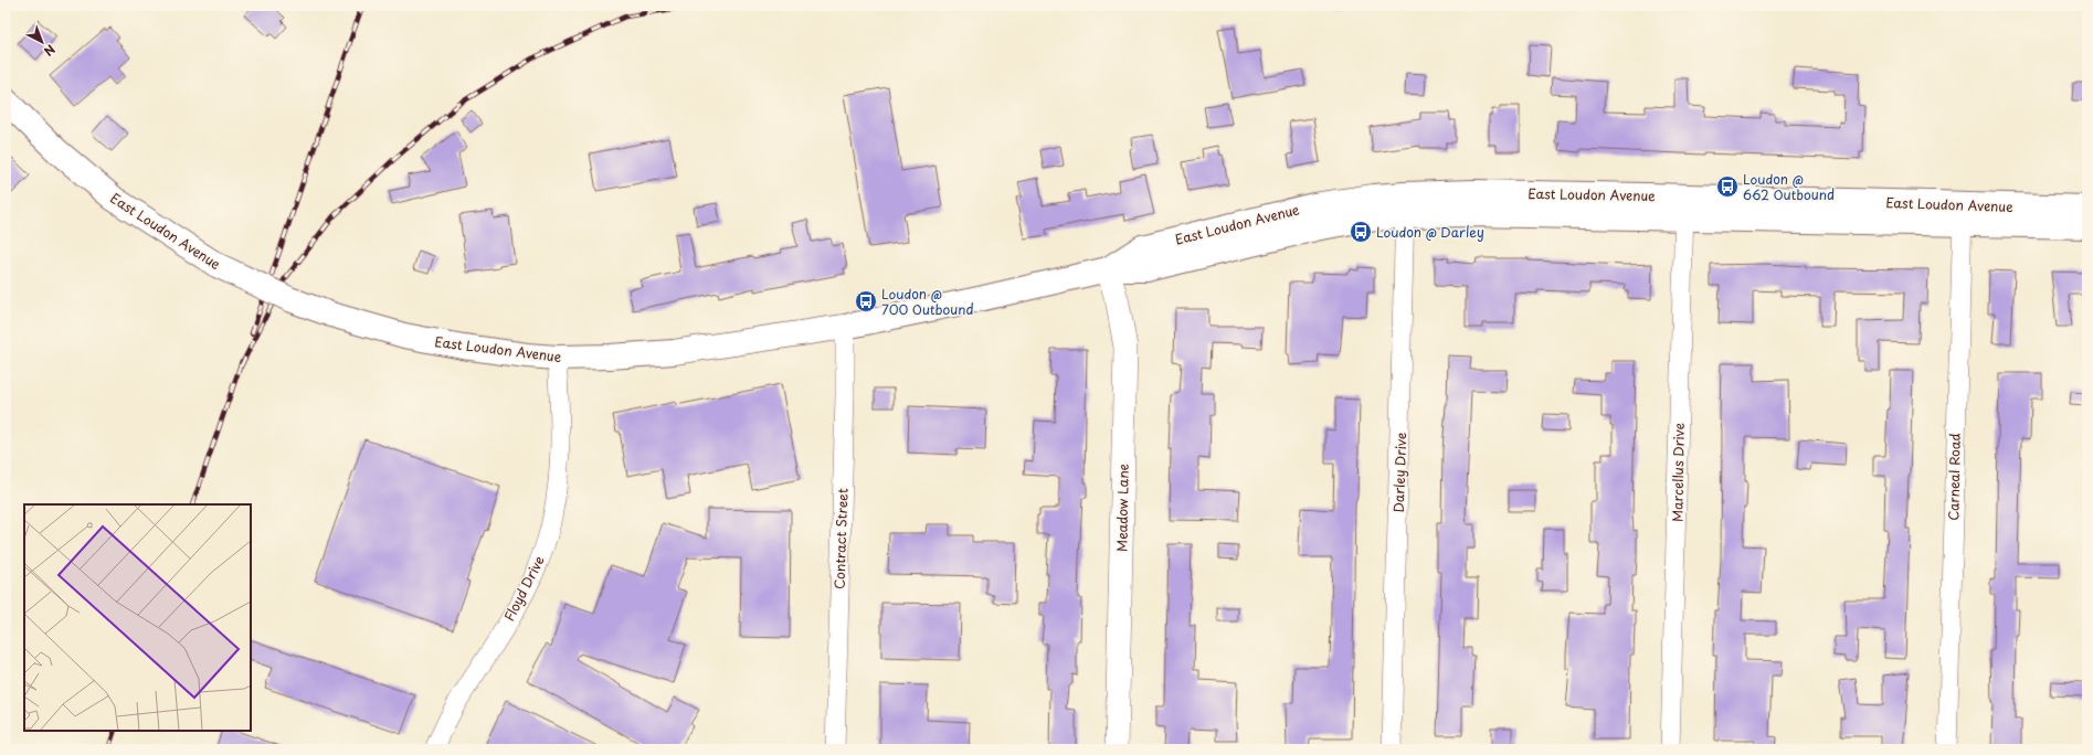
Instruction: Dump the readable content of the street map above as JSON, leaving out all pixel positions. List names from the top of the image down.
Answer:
{
  "streets": {
    "main road": ["East Loudon Avenue"],
    "street": [
      "Darley Drive",
      "Marcellus Drive",
      "Carneal Road",
      "Meadow Lane",
      "Contract Street",
      "Floyd Drive"
    ]
  },
  "crossings": [
    ["East Loudon Avenue", "Darley Drive"],
    ["East Loudon Avenue", "Marcellus Drive"],
    ["East Loudon Avenue", "Carneal Road"],
    ["East Loudon Avenue", "Meadow Lane"],
    ["East Loudon Avenue", "Contract Street"],
    ["East Loudon Avenue", "Floyd Drive"]
  ],
  "places": {
    "bus stop": ["Loudon @ 662 Outbound", "Loudon @ Darley", "Loudon @ 700 Outbound"]
  },
  "north": "bottom right"
}
